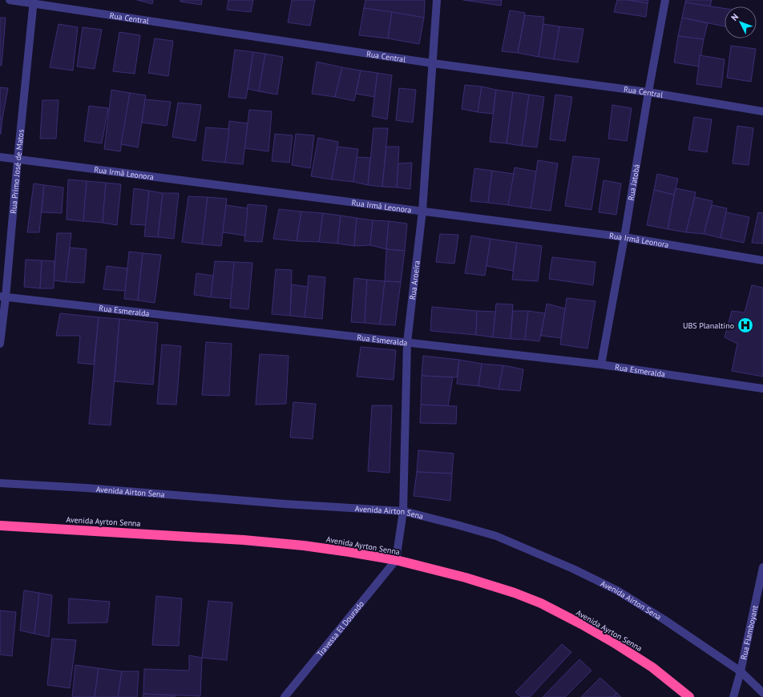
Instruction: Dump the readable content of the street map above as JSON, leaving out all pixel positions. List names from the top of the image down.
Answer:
{
  "streets": {
    "highway": ["Avenida Ayrton Senna"],
    "street": [
      "Rua Central",
      "Rua Primo José de Matos",
      "Rua Irmã Leonora",
      "Rua Jatobá",
      "Rua Aroeira",
      "Rua Esmeralda",
      "Avenida Airton Sena",
      "Travessa El Dourado",
      "Rua Flamboyant"
    ]
  },
  "crossings": [
    ["Rua Central", "Rua Primo José de Matos"],
    ["Rua Central", "Rua Jatobá"],
    ["Rua Central", "Rua Aroeira"],
    ["Rua Primo José de Matos", "Rua Irmã Leonora"],
    ["Rua Primo José de Matos", "Rua Esmeralda"],
    ["Rua Irmã Leonora", "Rua Jatobá"],
    ["Rua Irmã Leonora", "Rua Aroeira"],
    ["Rua Jatobá", "Rua Esmeralda"],
    ["Rua Aroeira", "Rua Esmeralda"],
    ["Rua Aroeira", "Avenida Airton Sena"],
    ["Rua Aroeira", "Avenida Ayrton Senna"],
    ["Rua Aroeira", "Travessa El Dourado"],
    ["Avenida Airton Sena", "Rua Flamboyant"],
    ["Avenida Ayrton Senna", "Travessa El Dourado"]
  ],
  "places": {
    "hospital": ["UBS Planaltino"]
  },
  "north": "top left"
}
